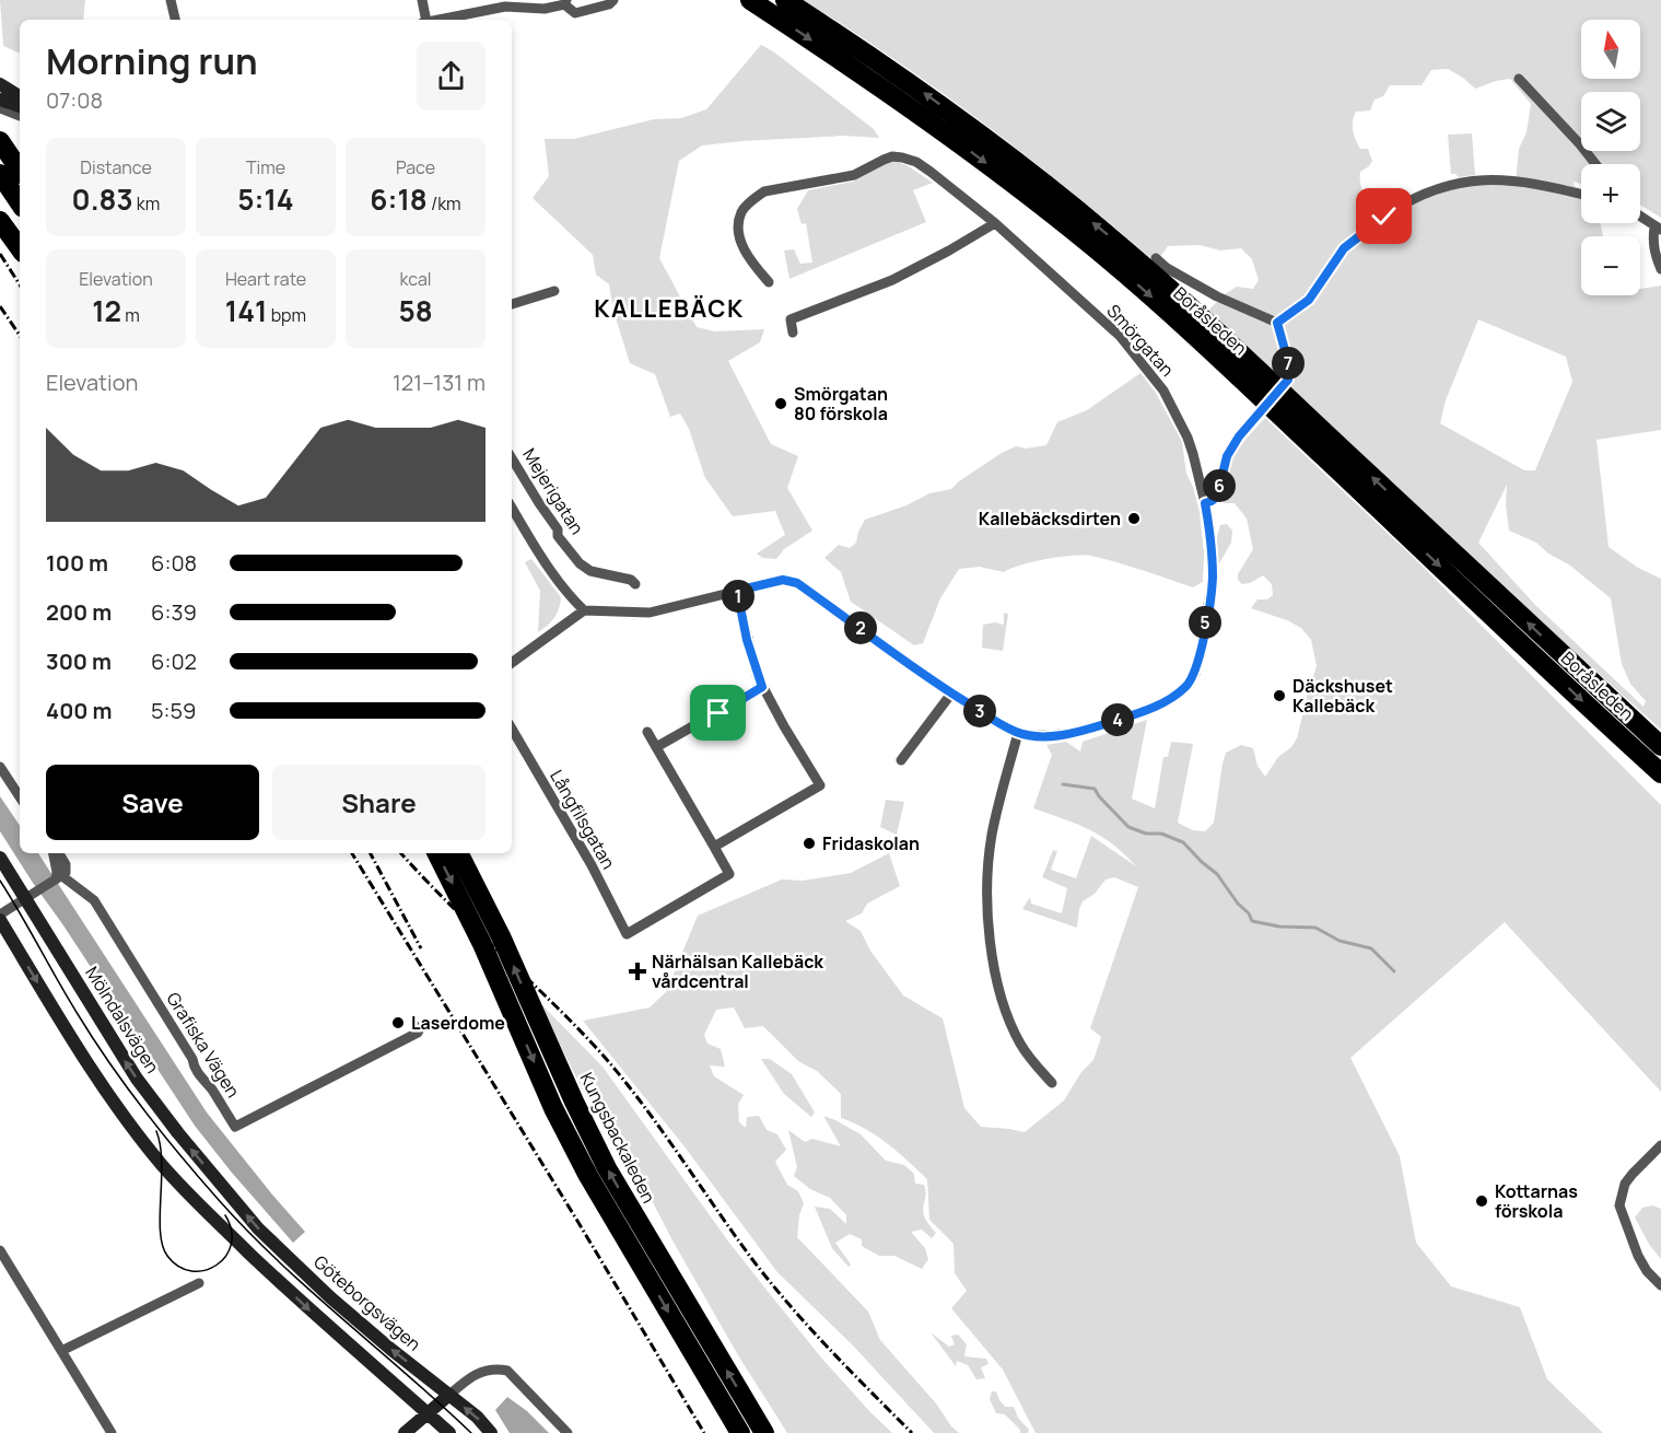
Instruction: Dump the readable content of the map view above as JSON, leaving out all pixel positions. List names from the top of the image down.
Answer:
{
  "streets": {
    "highway": ["Boråsleden", "Kungsbackaleden"],
    "main road": ["Mölndalsvägen", "Göteborgsvägen"],
    "street": [
      "Smörgatan",
      "Mejerigatan",
      "Långfilsgatan",
      "Grafiska Vägen"
    ]
  },
  "crossings": [
    ["Mölndalsvägen", "Göteborgsvägen"]
  ],
  "districts": ["KALLEBÄCK"],
  "places": {
    "other": [
      "Smörgatan 80 förskola",
      "Kallebäcksdirten",
      "Däckshuset Kallebäck",
      "Fridaskolan",
      "Laserdome",
      "Kottarnas förskola"
    ],
    "health": ["Närhälsan Kallebäck vårdcentral"]
  },
  "north": "top",
  "page": {
    "map_buttons": ["+", "−"],
    "heading": ["Morning run", "07:08"],
    "stats": [
      ["Distance", "0.83 km"],
      ["Time", "5:14"],
      ["Pace", "6:18 /km"],
      ["Elevation", "12 m"],
      ["Heart rate", "141 bpm"],
      ["kcal", "58"]
    ],
    "pins": [
      "7",
      "6",
      "1",
      "5",
      "2",
      "3",
      "4"
    ],
    "chart": ["Elevation", "121–131 m"],
    "list": [
      {
        "name": "100 m",
        "note": "6:08"
      },
      {
        "name": "200 m",
        "note": "6:39"
      },
      {
        "name": "300 m",
        "note": "6:02"
      },
      {
        "name": "400 m",
        "note": "5:59"
      }
    ],
    "buttons": ["Save", "Share"]
  }
}
